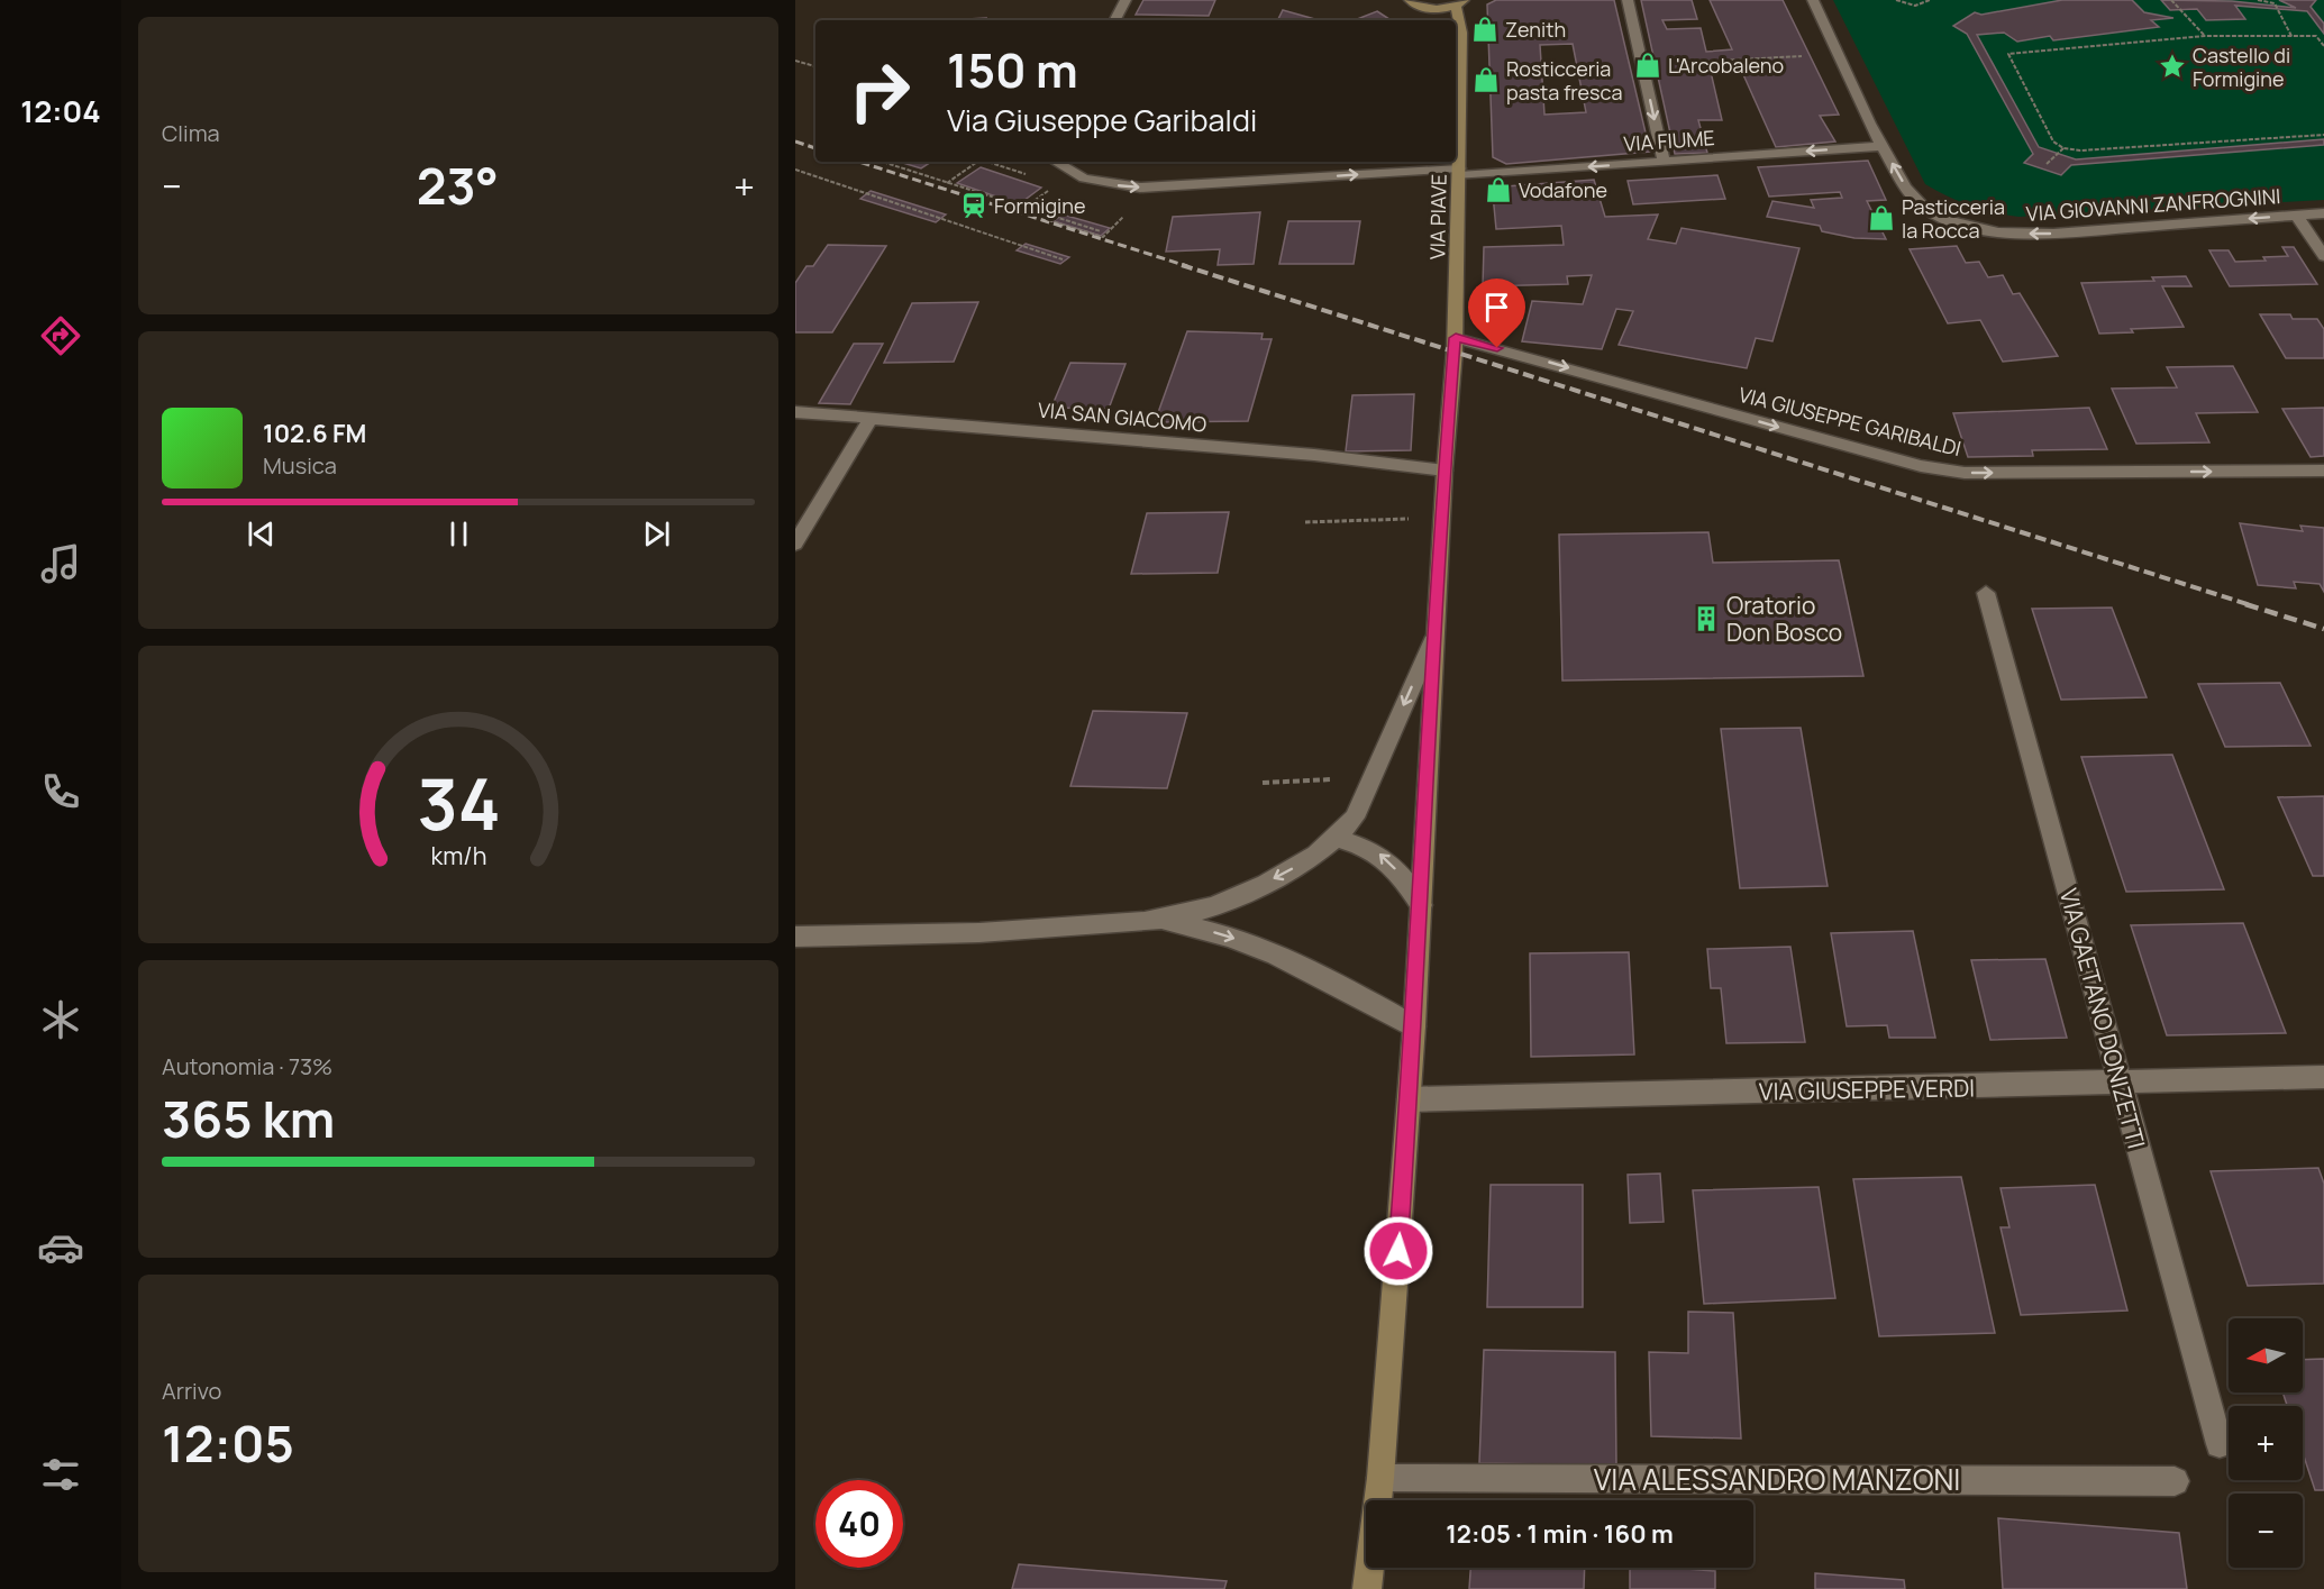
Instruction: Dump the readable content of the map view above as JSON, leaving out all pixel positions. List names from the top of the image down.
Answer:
{
  "streets": {
    "street": [
      "VIA FIUME",
      "VIA GIOVANNI ZANFROGNINI",
      "VIA PIAVE",
      "VIA SAN GIACOMO",
      "VIA GIUSEPPE GARIBALDI",
      "VIA GAETANO DONIZETTI",
      "VIA GIUSEPPE VERDI",
      "VIA ALESSANDRO MANZONI"
    ]
  },
  "crossings": [
    ["VIA FIUME", "VIA GIOVANNI ZANFROGNINI"],
    ["VIA FIUME", "VIA PIAVE"],
    ["VIA PIAVE", "VIA SAN GIACOMO"],
    ["VIA PIAVE", "VIA GIUSEPPE GARIBALDI"],
    ["VIA PIAVE", "VIA GIUSEPPE VERDI"],
    ["VIA PIAVE", "VIA ALESSANDRO MANZONI"],
    ["VIA GAETANO DONIZETTI", "VIA GIUSEPPE VERDI"]
  ],
  "one_way": ["VIA GIOVANNI ZANFROGNINI", "VIA GIUSEPPE GARIBALDI"],
  "places": {
    "shop": [
      "Zenith",
      "L'Arcobaleno",
      "Rosticceria pasta fresca",
      "Vodafone",
      "Pasticceria la Rocca"
    ],
    "place": ["Castello di Formigine"],
    "station": ["Formigine"],
    "building": ["Oratorio Don Bosco"]
  },
  "north": "left",
  "page": {
    "tabs": "12:04",
    "tile": [
      "Clima",
      ["Autonomia · 73%", "365 km"],
      ["Arrivo", "12:05"]
    ],
    "turn": ["150 m", "Via Giuseppe Garibaldi"],
    "heat": ["−", "23°", "+"],
    "song": ["102.6 FM", "Musica"],
    "map_buttons": ["+", "−"],
    "limit": "40",
    "trip": "12:05 · 1 min · 160 m",
    "gauge": ["34", "km/h"]
  }
}
